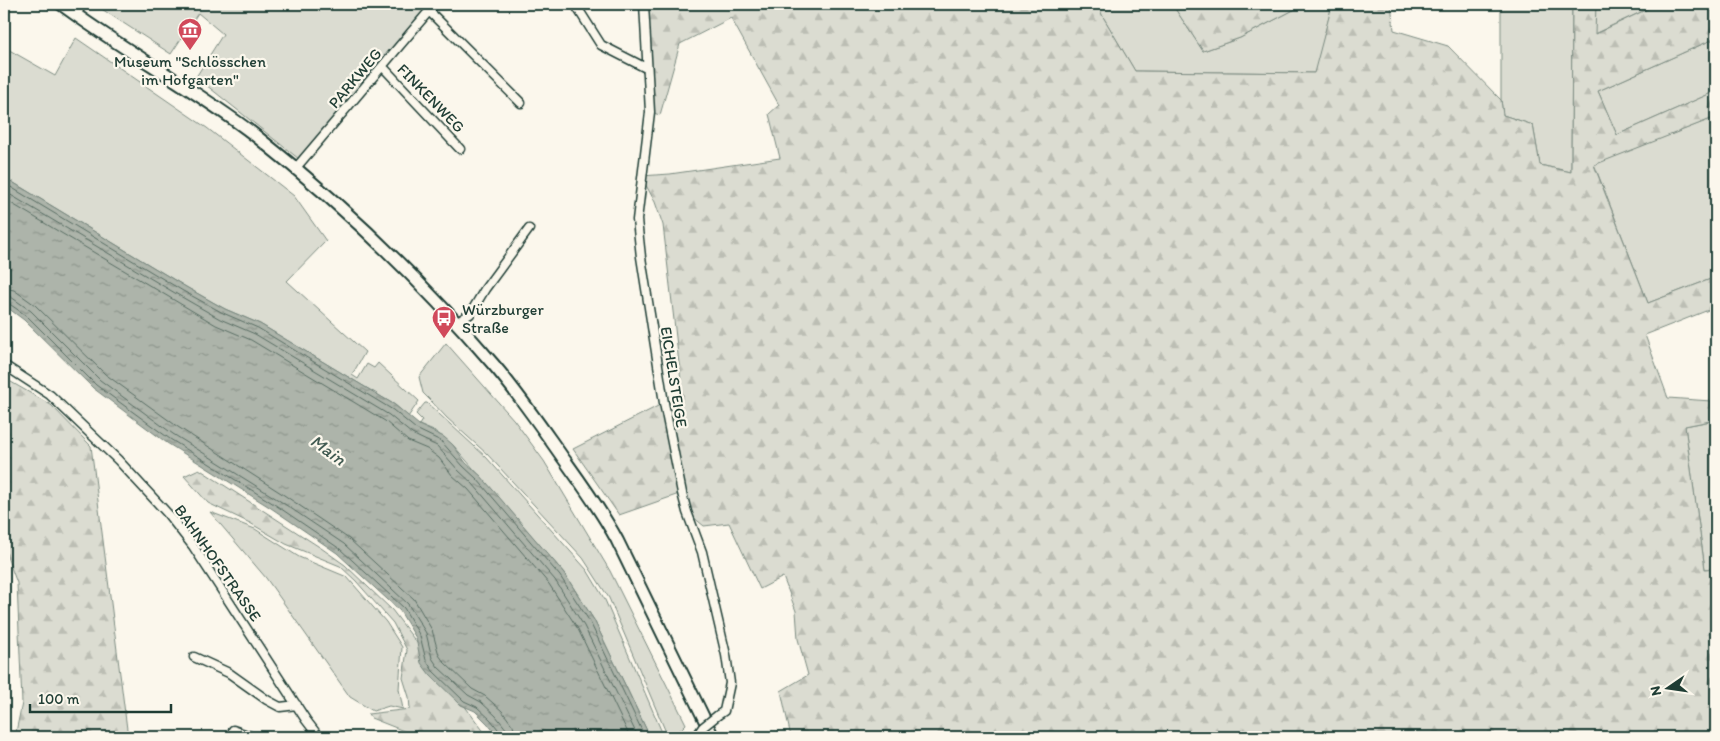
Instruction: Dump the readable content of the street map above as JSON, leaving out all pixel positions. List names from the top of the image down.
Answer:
{
  "streets": {
    "street": [
      "PARKWEG",
      "FINKENWEG",
      "EICHELSTEIGE",
      "BAHNHOFSTRASSE"
    ]
  },
  "crossings": [
    ["PARKWEG", "FINKENWEG"]
  ],
  "water": ["Main"],
  "places": {
    "museum": ["Museum \"Schlösschen im Hofgarten\""],
    "bus stop": ["Würzburger Straße"]
  },
  "scale_bar": "100 m",
  "north": "left"
}
